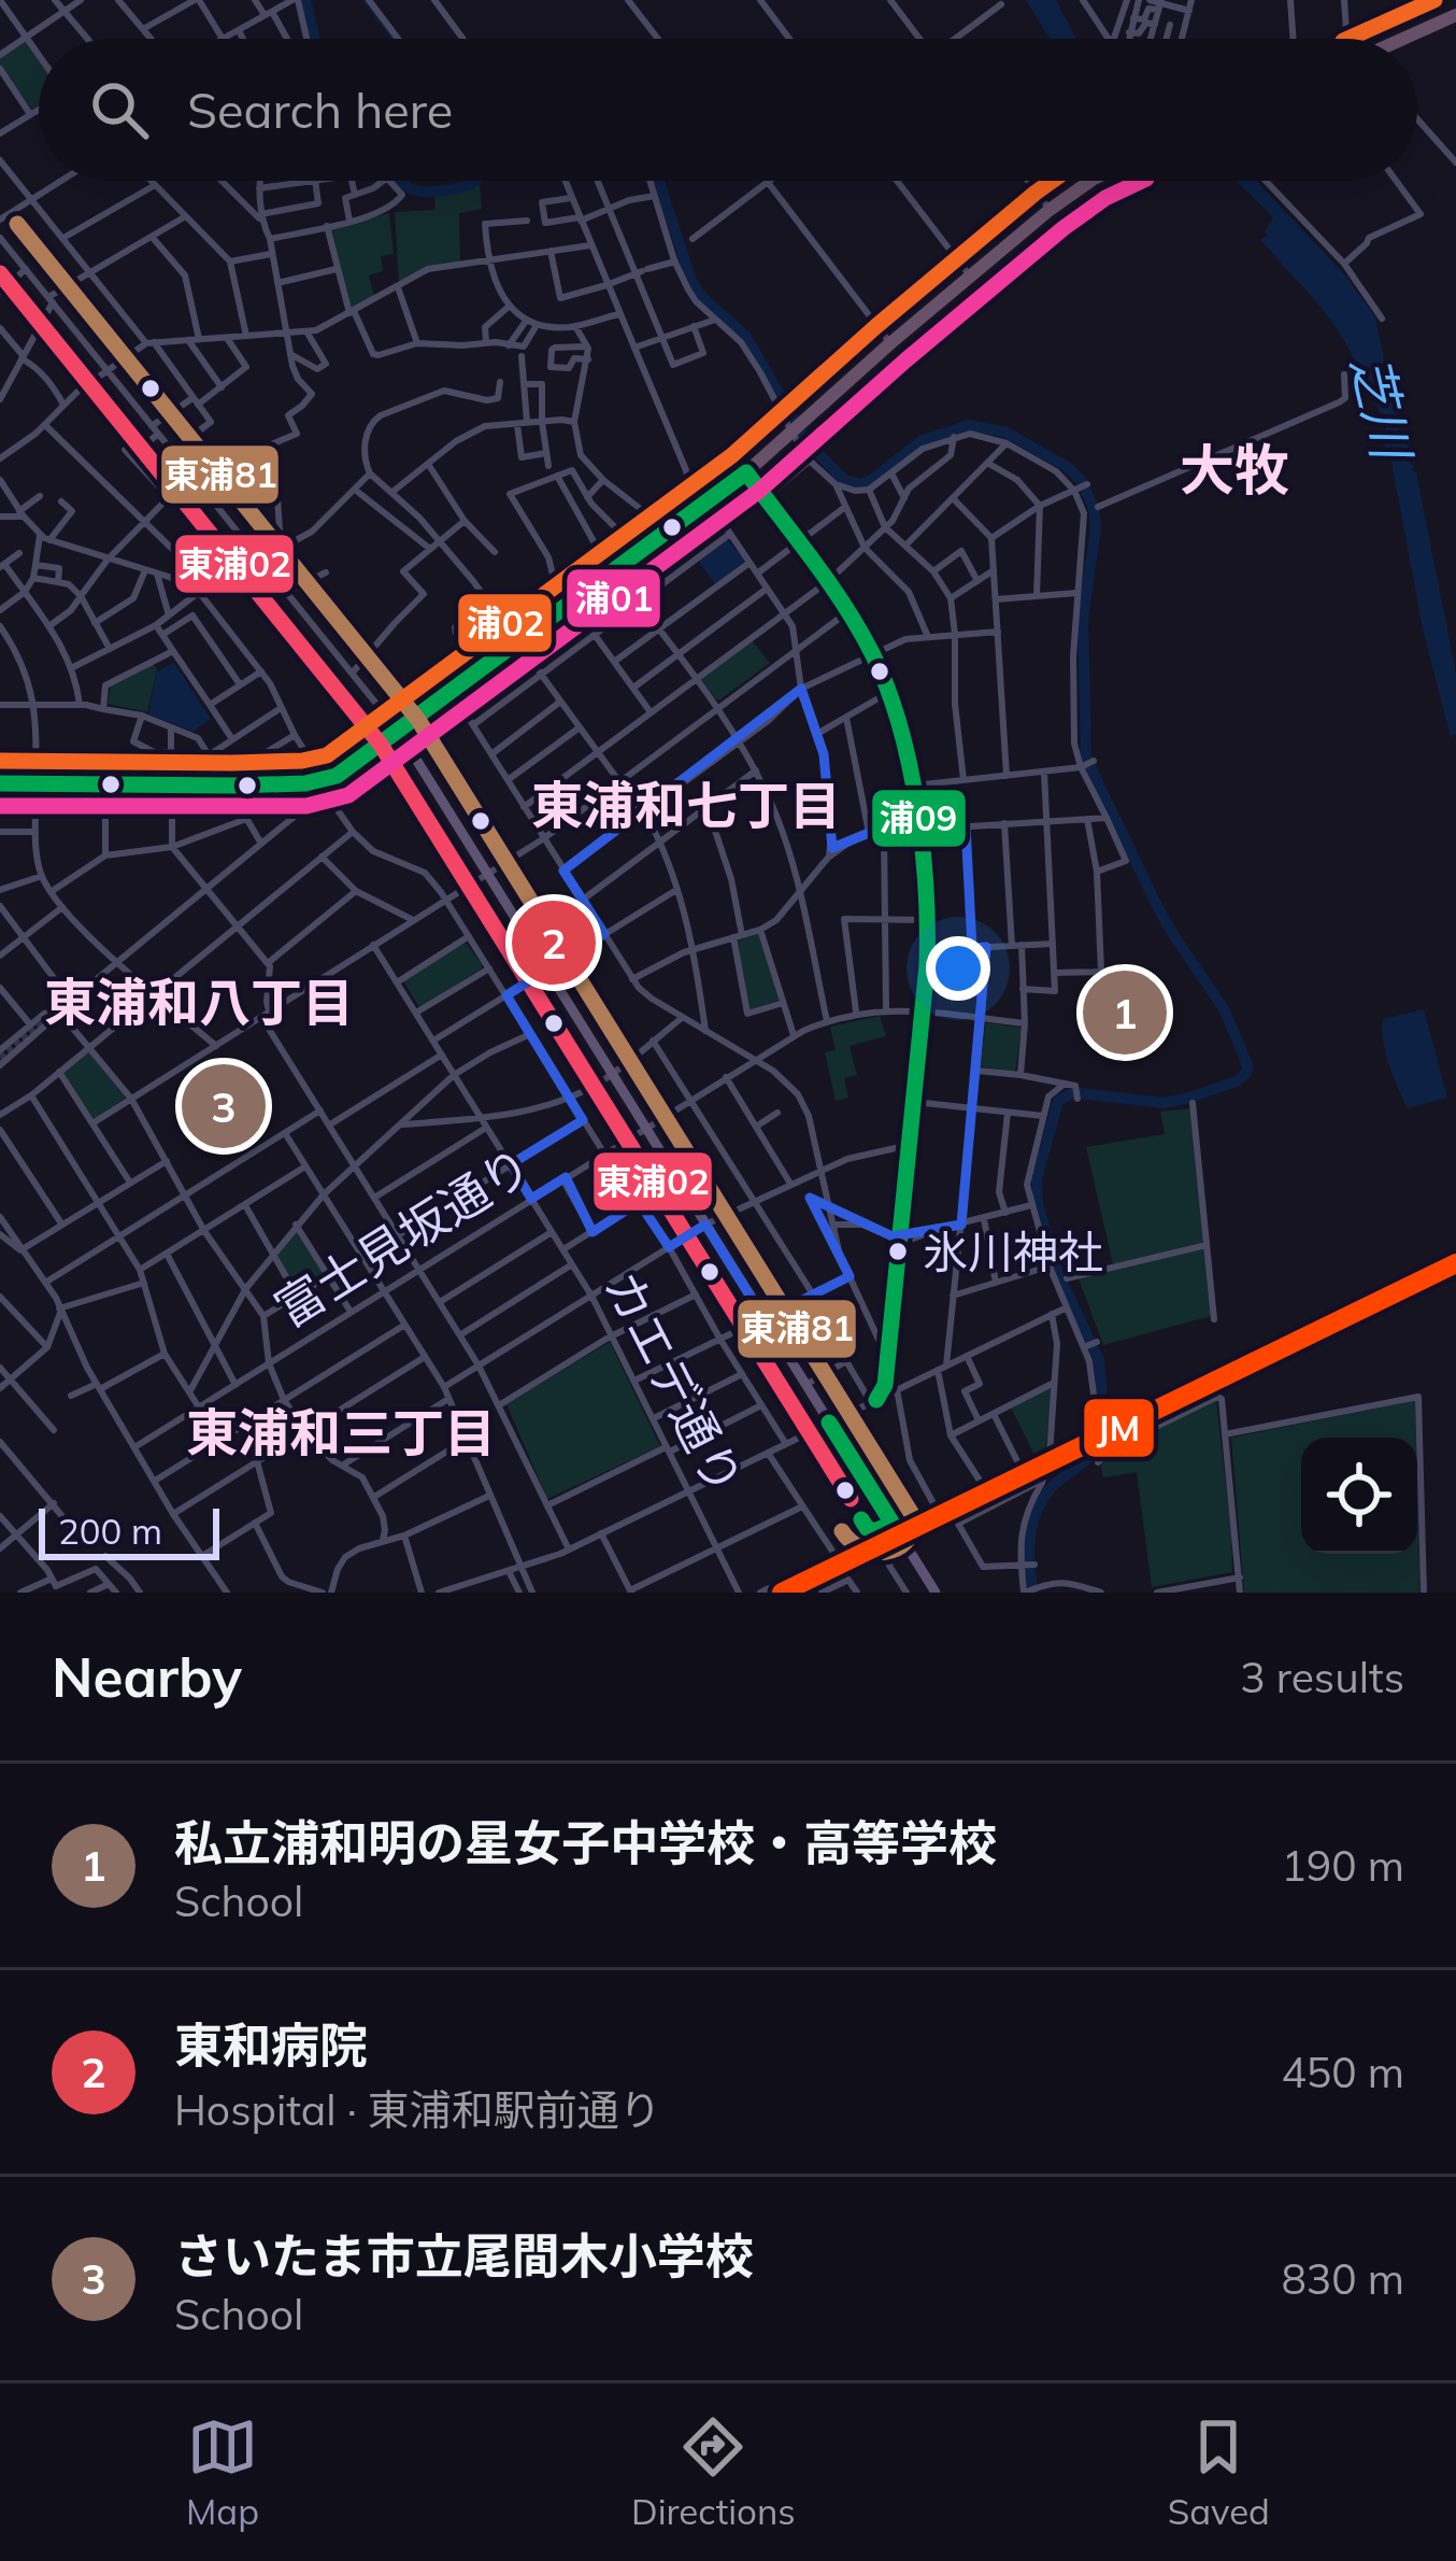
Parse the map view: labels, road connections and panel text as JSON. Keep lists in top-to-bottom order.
{
  "streets": {
    "street": ["富士見坂通り", "カエデ通り"]
  },
  "crossings": [
    ["富士見坂通り", "カエデ通り"]
  ],
  "districts": [
    "大牧",
    "東浦和七丁目",
    "東浦和八丁目",
    "東浦和三丁目"
  ],
  "water": ["芝川"],
  "places": ["氷川神社"],
  "lines": [
    "transit line 浦02",
    "transit line 浦01",
    "transit line 東浦81",
    "transit line 東浦02",
    "transit line 浦09",
    "transit line JM"
  ],
  "scale_bar": "200 m",
  "page": {
    "search": "Search here",
    "pins": ["2", "1", "3"],
    "scale": "200 m",
    "heading": ["Nearby", "3 results"],
    "list": [
      {
        "mark": "1",
        "name": "私立浦和明の星女子中学校・高等学校",
        "note": "School",
        "value": "190 m"
      },
      {
        "mark": "2",
        "name": "東和病院",
        "note": "Hospital · 東浦和駅前通り",
        "value": "450 m"
      },
      {
        "mark": "3",
        "name": "さいたま市立尾間木小学校",
        "note": "School",
        "value": "830 m"
      }
    ],
    "nav": ["Map", "Directions", "Saved"]
  }
}
